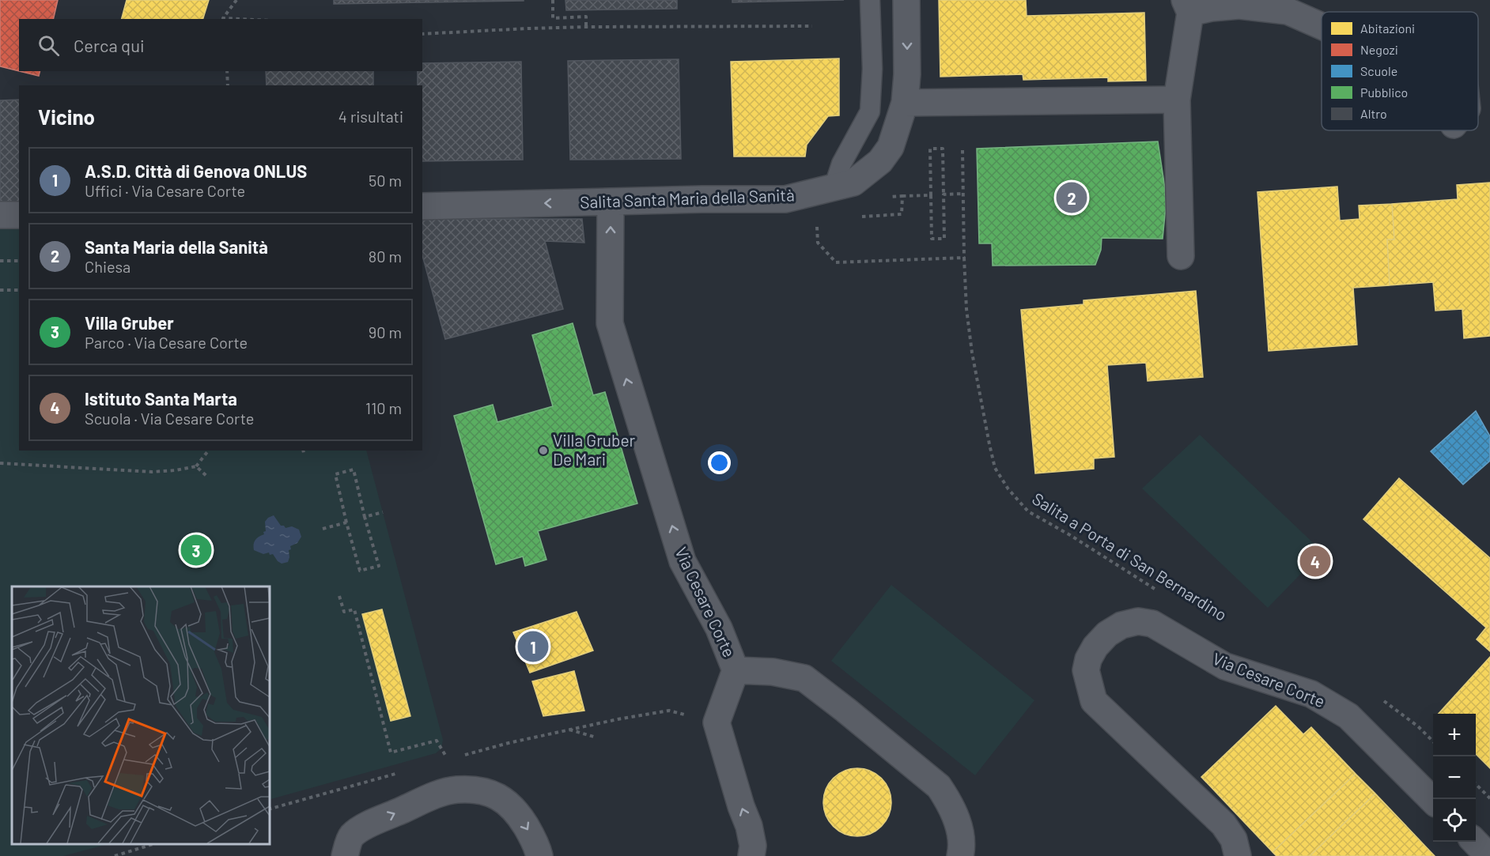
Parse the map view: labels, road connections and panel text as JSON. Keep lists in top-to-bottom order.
{
  "streets": {
    "street": ["Salita Santa Maria della Sanità", "Via Cesare Corte"],
    "path": ["Salita a Porta di San Bernardino"]
  },
  "crossings": [
    ["Salita Santa Maria della Sanità", "Via Cesare Corte"]
  ],
  "one_way": ["Via Cesare Corte"],
  "places": ["Villa Gruber De Mari"],
  "legend": [
    "Abitazioni",
    "Negozi",
    "Scuole",
    "Pubblico",
    "Altro"
  ],
  "page": {
    "search": "Cerca qui",
    "heading": ["Vicino", "4 risultati"],
    "list": [
      {
        "mark": "1",
        "name": "A.S.D. Città di Genova ONLUS",
        "note": "Uffici · Via Cesare Corte",
        "value": "50 m"
      },
      {
        "mark": "2",
        "name": "Santa Maria della Sanità",
        "note": "Chiesa",
        "value": "80 m"
      },
      {
        "mark": "3",
        "name": "Villa Gruber",
        "note": "Parco · Via Cesare Corte",
        "value": "90 m"
      },
      {
        "mark": "4",
        "name": "Istituto Santa Marta",
        "note": "Scuola · Via Cesare Corte",
        "value": "110 m"
      }
    ],
    "pins": [
      "2",
      "3",
      "4",
      "1"
    ],
    "map_buttons": ["+", "−"]
  }
}
